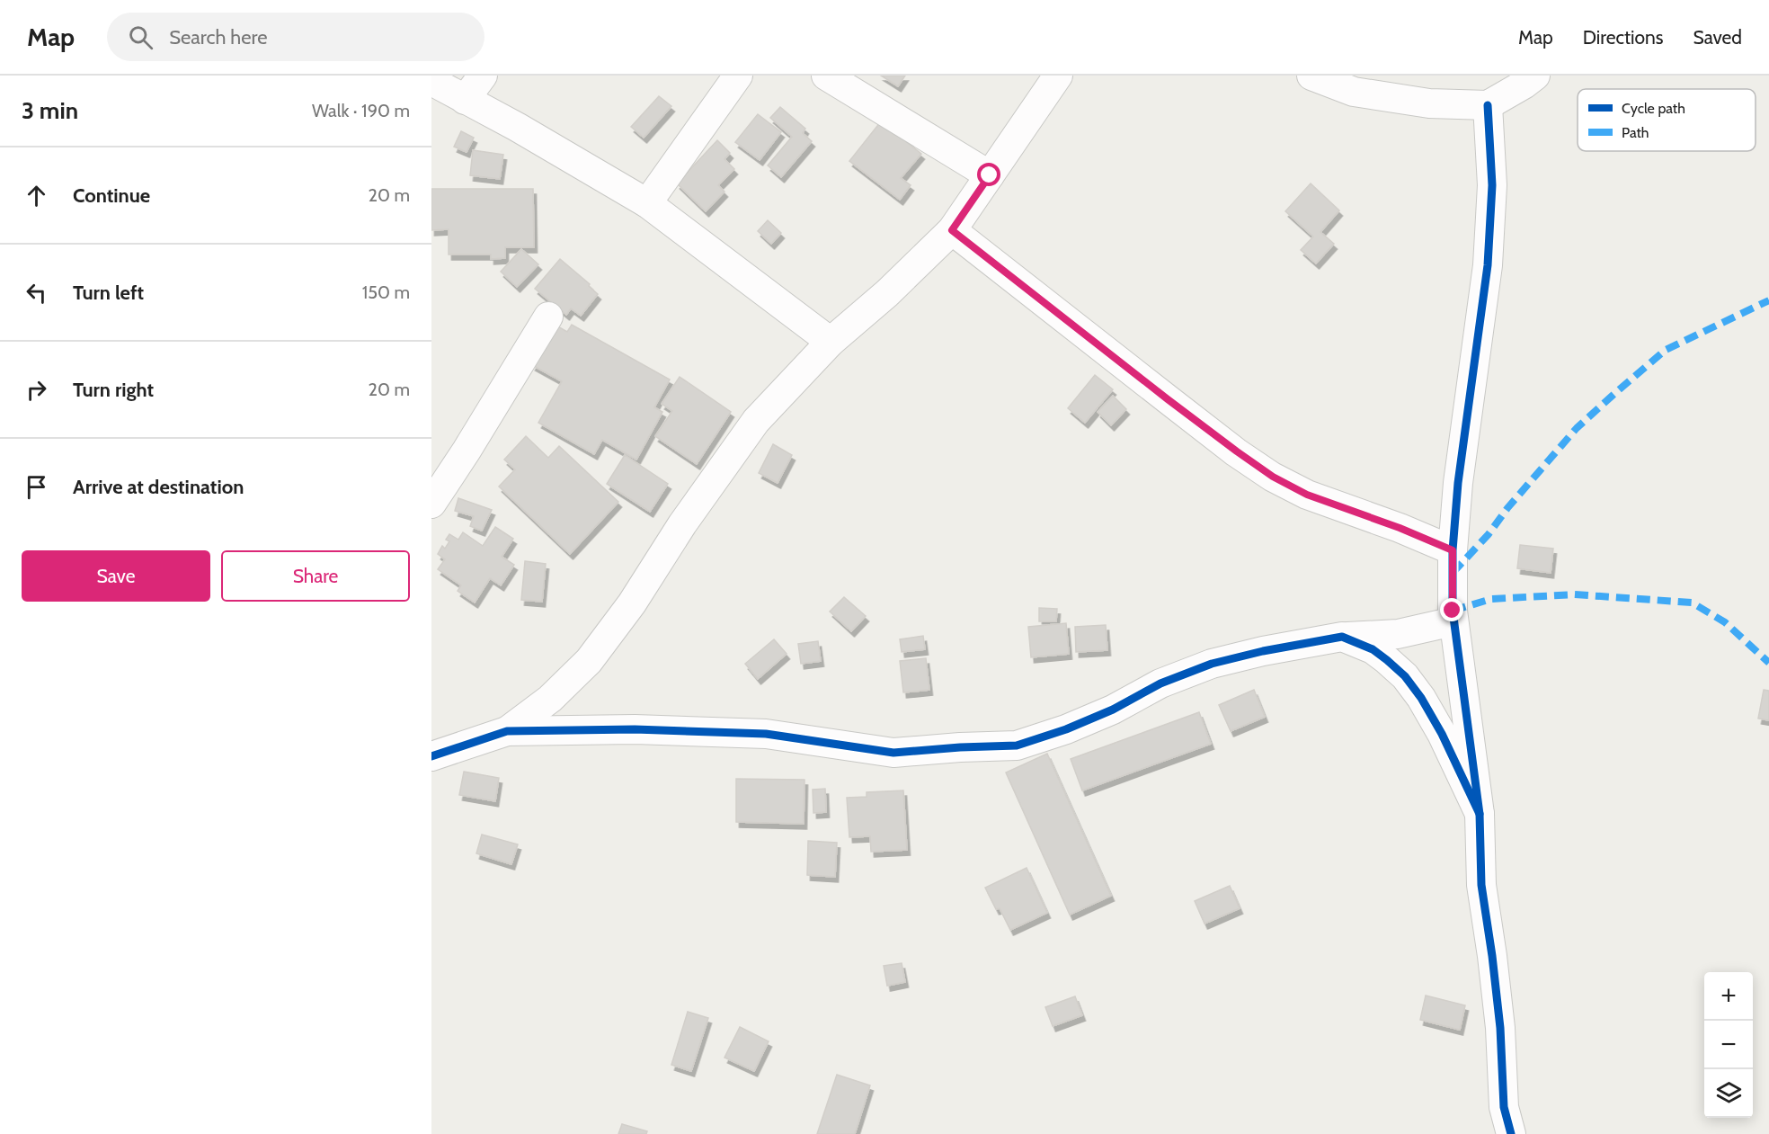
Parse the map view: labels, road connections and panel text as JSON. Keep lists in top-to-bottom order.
{
  "legend": ["Cycle path", "Path"],
  "page": {
    "header": "Map",
    "search": "Search here",
    "nav": ["Map", "Directions", "Saved"],
    "heading": ["3 min", "Walk · 190 m"],
    "list": [
      ["Continue", "20 m"],
      ["Turn left", "150 m"],
      ["Turn right", "20 m"],
      "Arrive at destination"
    ],
    "buttons": ["Save", "Share"],
    "map_buttons": ["+", "−"]
  }
}
